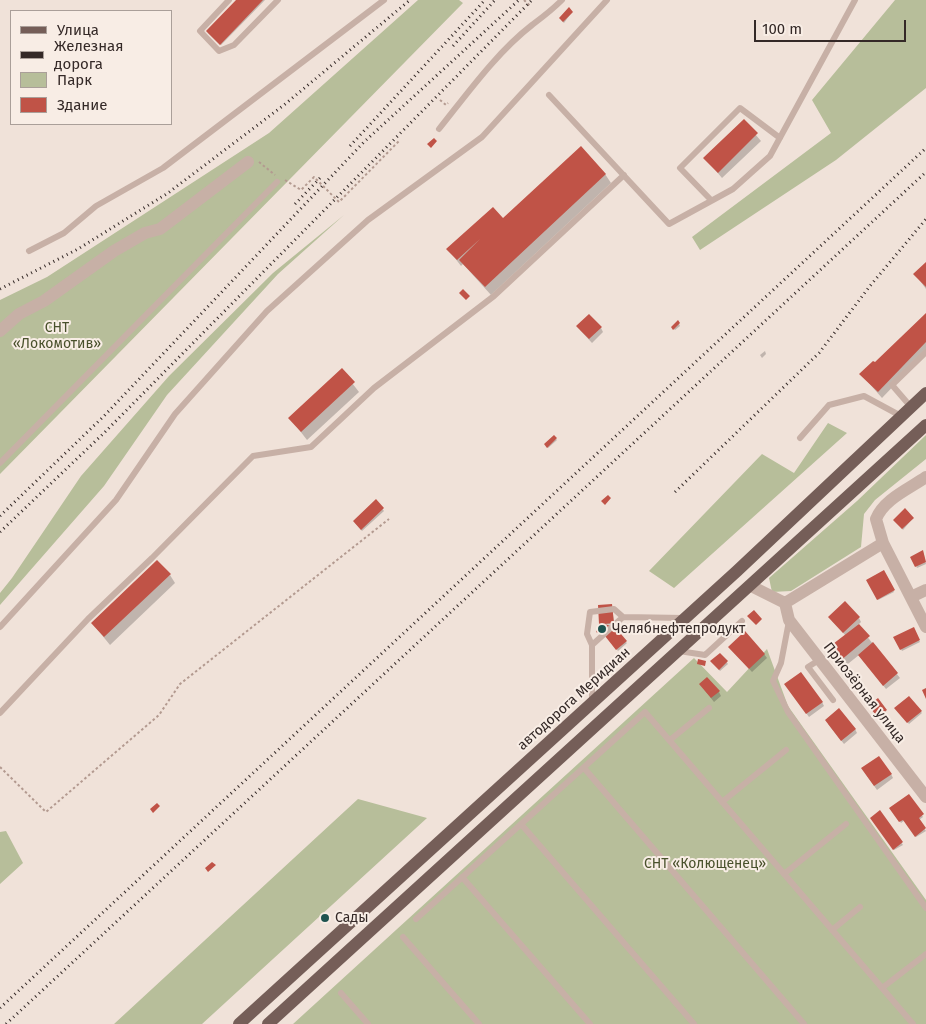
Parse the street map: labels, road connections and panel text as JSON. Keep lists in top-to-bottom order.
{
  "streets": {
    "main road": ["автодорога Меридиан"],
    "street": ["Приозёрная улица"]
  },
  "parks": ["СНТ «Локомотив»", "СНТ «Колющенец»"],
  "places": ["Челябнефтепродукт", "Сады"],
  "legend": [
    "Улица",
    "Железная дорога",
    "Парк",
    "Здание"
  ],
  "scale_bar": "100 m"
}
